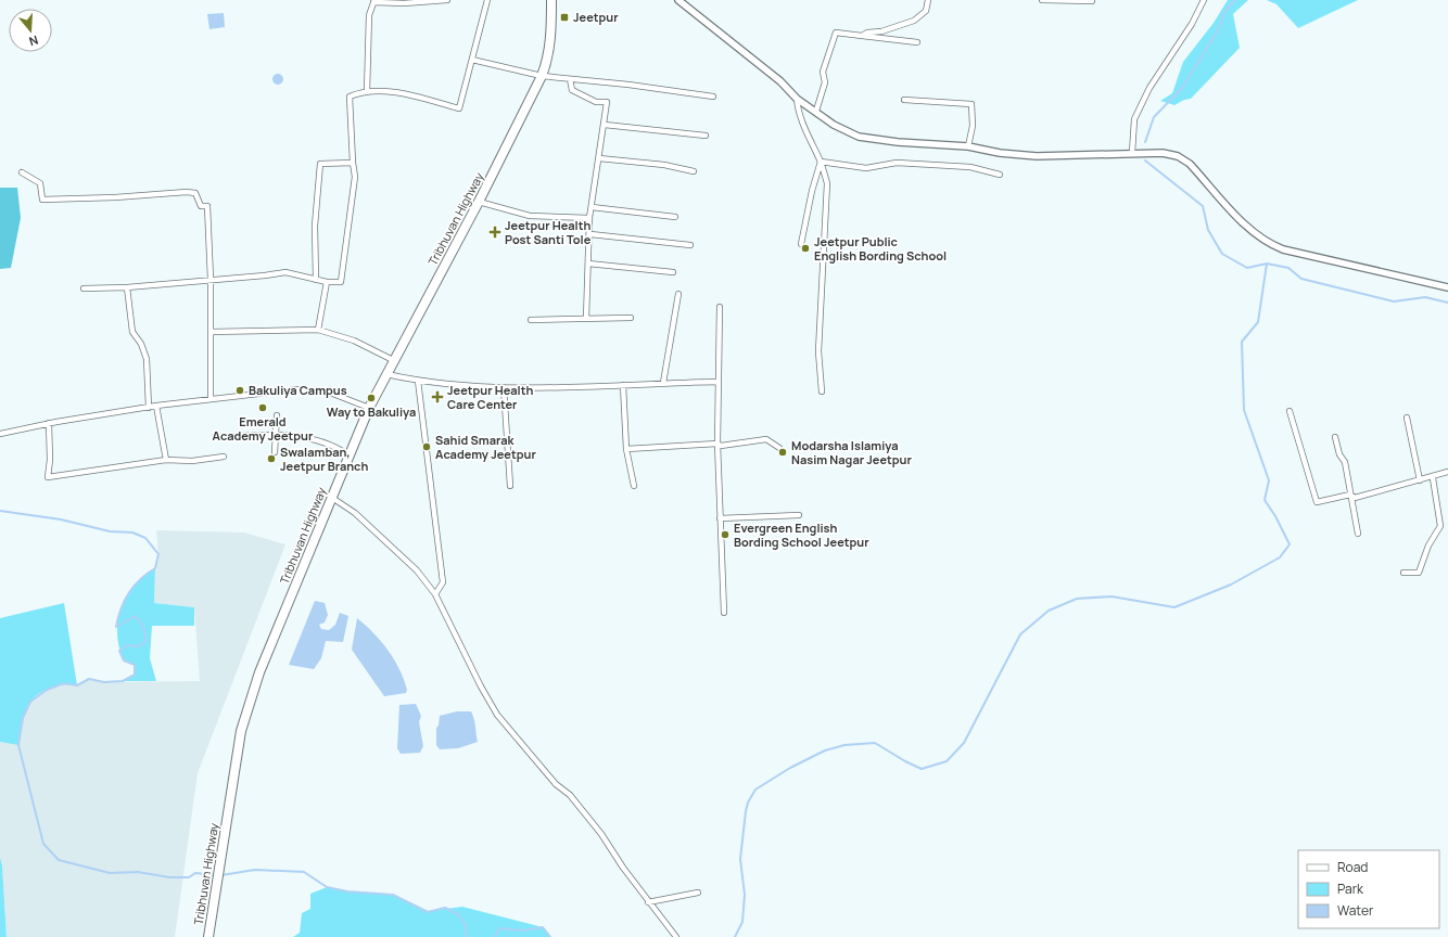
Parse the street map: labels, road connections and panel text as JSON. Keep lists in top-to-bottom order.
{
  "streets": {
    "highway": ["Tribhuvan Highway"]
  },
  "places": {
    "transit": ["Jeetpur"],
    "health": ["Jeetpur Health Post Santi Tole", "Jeetpur Health Care Center"],
    "other": [
      "Jeetpur Public English Bording School",
      "Bakuliya Campus",
      "Way to Bakuliya",
      "Emerald Academy Jeetpur",
      "Sahid Smarak Academy Jeetpur",
      "Modarsha Islamiya Nasim Nagar Jeetpur",
      "Swalamban, Jeetpur Branch",
      "Evergreen English Bording School Jeetpur"
    ]
  },
  "legend": ["Road", "Park", "Water"],
  "north": "bottom"
}
